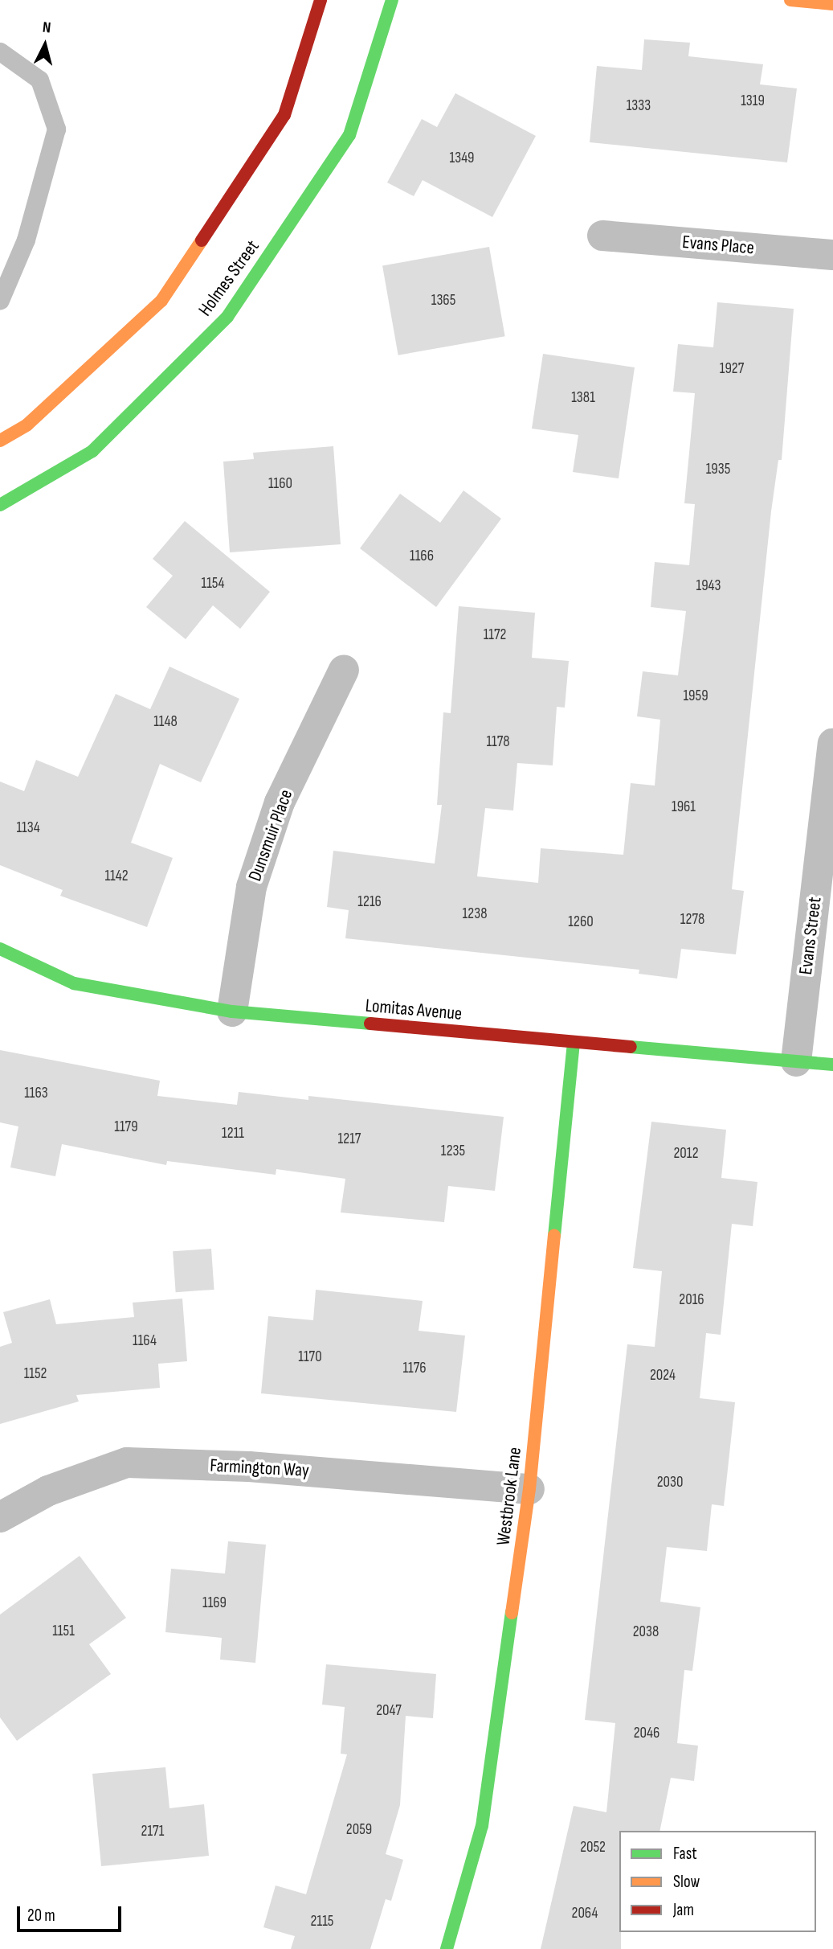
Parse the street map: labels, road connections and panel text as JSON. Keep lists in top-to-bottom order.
{
  "streets": {
    "street": [
      "Evans Place",
      "Holmes Street",
      "Dunsmuir Place",
      "Evans Street",
      "Lomitas Avenue",
      "Farmington Way",
      "Westbrook Lane"
    ]
  },
  "crossings": [
    ["Dunsmuir Place", "Lomitas Avenue"],
    ["Evans Street", "Lomitas Avenue"],
    ["Lomitas Avenue", "Westbrook Lane"],
    ["Farmington Way", "Westbrook Lane"]
  ],
  "house_numbers": [
    "1319",
    "1333",
    "1349",
    "1365",
    "1927",
    "1381",
    "1935",
    "1160",
    "1166",
    "1154",
    "1943",
    "1172",
    "1959",
    "1148",
    "1178",
    "1961",
    "1134",
    "1142",
    "1216",
    "1238",
    "1278",
    "1260",
    "1163",
    "1179",
    "1211",
    "1217",
    "1235",
    "2012",
    "2016",
    "1164",
    "1170",
    "1176",
    "1152",
    "2024",
    "2030",
    "1169",
    "1151",
    "2038",
    "2047",
    "2046",
    "2059",
    "2171",
    "2052",
    "2064",
    "2115"
  ],
  "legend": ["Fast", "Slow", "Jam"],
  "scale_bar": "20 m",
  "north": "top"
}
